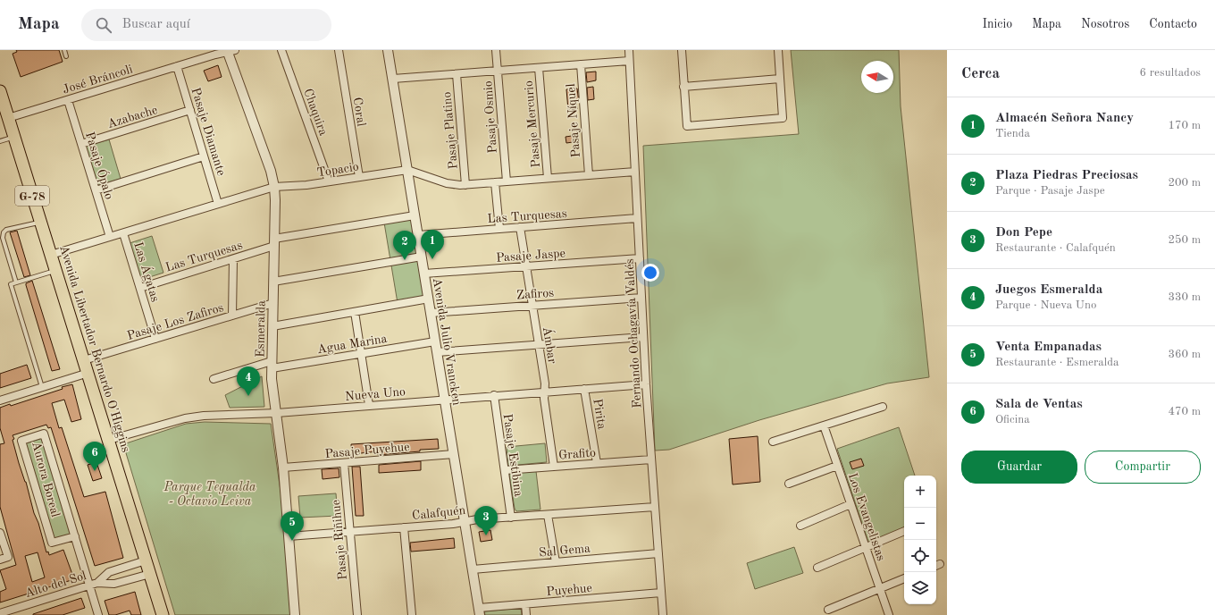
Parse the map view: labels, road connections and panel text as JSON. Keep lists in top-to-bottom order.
{
  "streets": {
    "main road": ["G-78", "Avenida Libertador Bernardo O'Higgins"],
    "street": [
      "José Bráncoli",
      "Chaquira",
      "Coral",
      "Azabache",
      "Pasaje Osmio",
      "Pasaje Níquel",
      "Pasaje Mercurio",
      "Pasaje Platino",
      "Pasaje Diamante",
      "Pasaje Ópalo",
      "Topacio",
      "Las Turquesas",
      "Pasaje Jaspe",
      "Las Ágatas",
      "Zafiros",
      "Pasaje Los Zafiros",
      "Esmeralda",
      "Fernando Ochagavía Valdés",
      "Avenida Julio Vrancken",
      "Agua Marina",
      "Ámbar",
      "Nueva Uno",
      "Pirita",
      "Pasaje Puyehue",
      "Grafito",
      "Pasaje Estibina",
      "Aurora Boreal",
      "Calafquén",
      "Los Evangelistas",
      "Pasaje Riñihue",
      "Sal Gema",
      "Alto del Sol",
      "Puyehue"
    ]
  },
  "crossings": [
    ["José Bráncoli", "Pasaje Diamante"],
    ["José Bráncoli", "Pasaje Ópalo"],
    ["José Bráncoli", "Esmeralda"],
    ["José Bráncoli", "Avenida Libertador Bernardo O'Higgins"],
    ["Chaquira", "Topacio"],
    ["Coral", "Topacio"],
    ["Azabache", "Pasaje Diamante"],
    ["Azabache", "Pasaje Ópalo"],
    ["Pasaje Osmio", "Topacio"],
    ["Pasaje Níquel", "Topacio"],
    ["Pasaje Mercurio", "Topacio"],
    ["Pasaje Platino", "Topacio"],
    ["Pasaje Diamante", "Topacio"],
    ["Pasaje Ópalo", "Topacio"],
    ["Topacio", "Las Ágatas"],
    ["Topacio", "Esmeralda"],
    ["Topacio", "Fernando Ochagavía Valdés"],
    ["Topacio", "Avenida Julio Vrancken"],
    ["Topacio", "Avenida Libertador Bernardo O'Higgins"],
    ["Las Turquesas", "Las Ágatas"],
    ["Las Turquesas", "Esmeralda"],
    ["Las Turquesas", "Fernando Ochagavía Valdés"],
    ["Las Turquesas", "Avenida Julio Vrancken"],
    ["Las Turquesas", "Ámbar"],
    ["Pasaje Jaspe", "Fernando Ochagavía Valdés"],
    ["Pasaje Jaspe", "Avenida Julio Vrancken"],
    ["Pasaje Jaspe", "Ámbar"],
    ["Las Ágatas", "Pasaje Los Zafiros"],
    ["Zafiros", "Fernando Ochagavía Valdés"],
    ["Zafiros", "Avenida Julio Vrancken"],
    ["Zafiros", "Ámbar"],
    ["Pasaje Los Zafiros", "Esmeralda"],
    ["Pasaje Los Zafiros", "Avenida Libertador Bernardo O'Higgins"],
    ["Esmeralda", "Agua Marina"],
    ["Esmeralda", "Nueva Uno"],
    ["Esmeralda", "Pasaje Puyehue"],
    ["Esmeralda", "Calafquén"],
    ["Fernando Ochagavía Valdés", "Nueva Uno"],
    ["Fernando Ochagavía Valdés", "Grafito"],
    ["Fernando Ochagavía Valdés", "Calafquén"],
    ["Fernando Ochagavía Valdés", "Sal Gema"],
    ["Fernando Ochagavía Valdés", "Puyehue"],
    ["Avenida Julio Vrancken", "Agua Marina"],
    ["Avenida Julio Vrancken", "Nueva Uno"],
    ["Avenida Julio Vrancken", "Pasaje Puyehue"],
    ["Avenida Julio Vrancken", "Calafquén"],
    ["Avenida Julio Vrancken", "Sal Gema"],
    ["Avenida Julio Vrancken", "Puyehue"],
    ["Ámbar", "Nueva Uno"],
    ["Ámbar", "Grafito"],
    ["Avenida Libertador Bernardo O'Higgins", "Nueva Uno"],
    ["Avenida Libertador Bernardo O'Higgins", "Alto del Sol"],
    ["Nueva Uno", "Pirita"],
    ["Nueva Uno", "Pasaje Estibina"],
    ["Pirita", "Grafito"],
    ["Pasaje Puyehue", "Pasaje Riñihue"],
    ["Grafito", "Pasaje Estibina"],
    ["Pasaje Estibina", "Calafquén"],
    ["Aurora Boreal", "Alto del Sol"],
    ["Calafquén", "Pasaje Riñihue"]
  ],
  "parks": ["Parque Tegualda - Octavio Leiva"],
  "north": "left",
  "page": {
    "header": "Mapa",
    "search": "Buscar aquí",
    "nav": [
      "Inicio",
      "Mapa",
      "Nosotros",
      "Contacto"
    ],
    "heading": ["Cerca", "6 resultados"],
    "list": [
      {
        "mark": "1",
        "name": "Almacén Señora Nancy",
        "note": "Tienda",
        "value": "170 m"
      },
      {
        "mark": "2",
        "name": "Plaza Piedras Preciosas",
        "note": "Parque · Pasaje Jaspe",
        "value": "200 m"
      },
      {
        "mark": "3",
        "name": "Don Pepe",
        "note": "Restaurante · Calafquén",
        "value": "250 m"
      },
      {
        "mark": "4",
        "name": "Juegos Esmeralda",
        "note": "Parque · Nueva Uno",
        "value": "330 m"
      },
      {
        "mark": "5",
        "name": "Venta Empanadas",
        "note": "Restaurante · Esmeralda",
        "value": "360 m"
      },
      {
        "mark": "6",
        "name": "Sala de Ventas",
        "note": "Oficina",
        "value": "470 m"
      }
    ],
    "pins": [
      "1",
      "2",
      "4",
      "6",
      "3",
      "5"
    ],
    "buttons": ["Guardar", "Compartir"],
    "map_buttons": ["+", "−"]
  }
}
